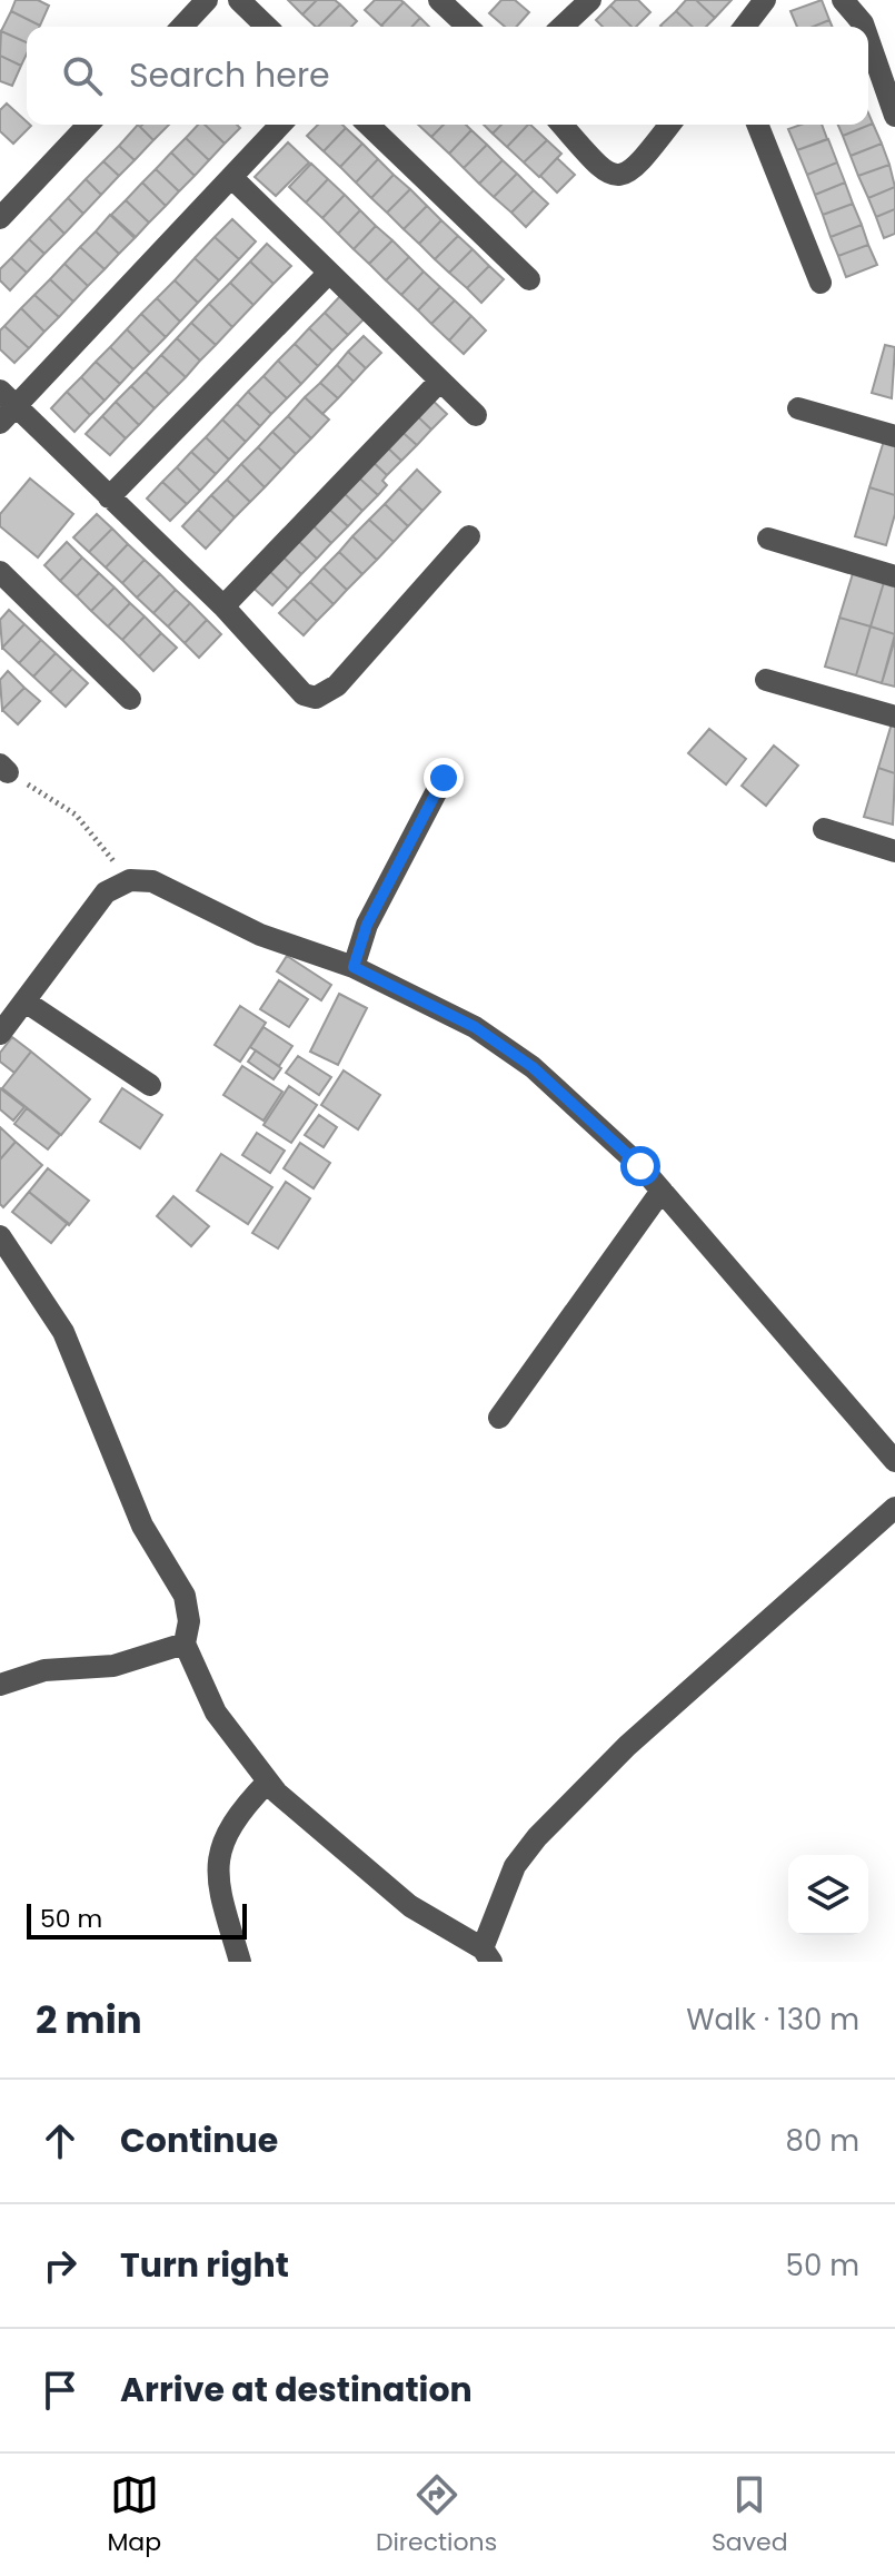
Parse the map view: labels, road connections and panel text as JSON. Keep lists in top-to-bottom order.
{
  "scale_bar": "50 m",
  "page": {
    "search": "Search here",
    "scale": "50 m",
    "heading": ["2 min", "Walk · 130 m"],
    "list": [
      ["Continue", "80 m"],
      ["Turn right", "50 m"],
      "Arrive at destination"
    ],
    "nav": ["Map", "Directions", "Saved"]
  }
}
